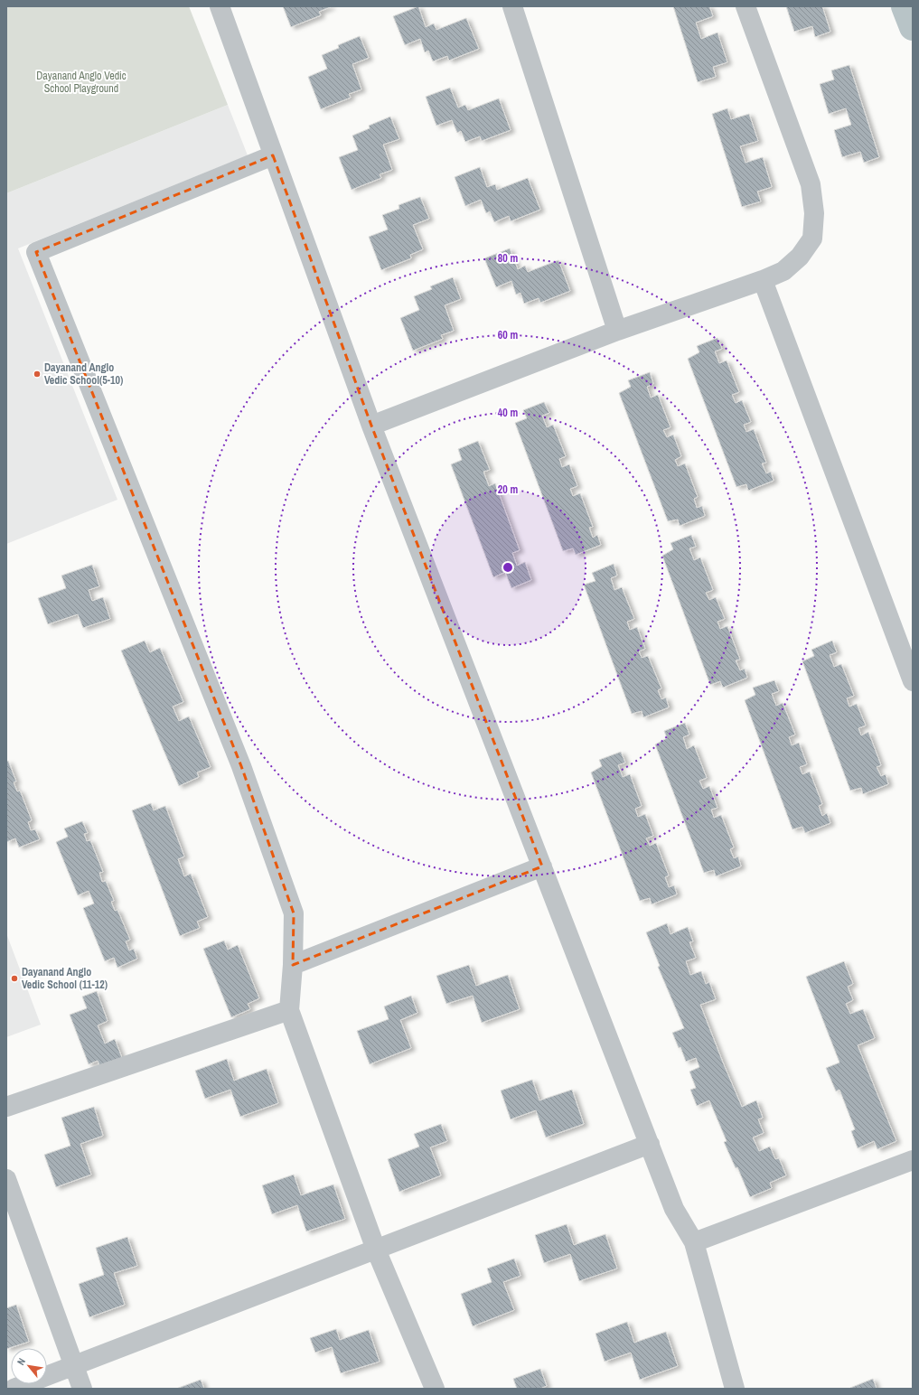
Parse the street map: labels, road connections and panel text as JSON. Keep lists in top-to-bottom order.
{
  "parks": ["Dayanand Anglo Vedic School Playground"],
  "places": ["Dayanand Anglo Vedic School(5-10)", "Dayanand Anglo Vedic School (11-12)"],
  "north": "top left",
  "rings": [
    "80 m",
    "60 m",
    "40 m",
    "20 m"
  ]
}
